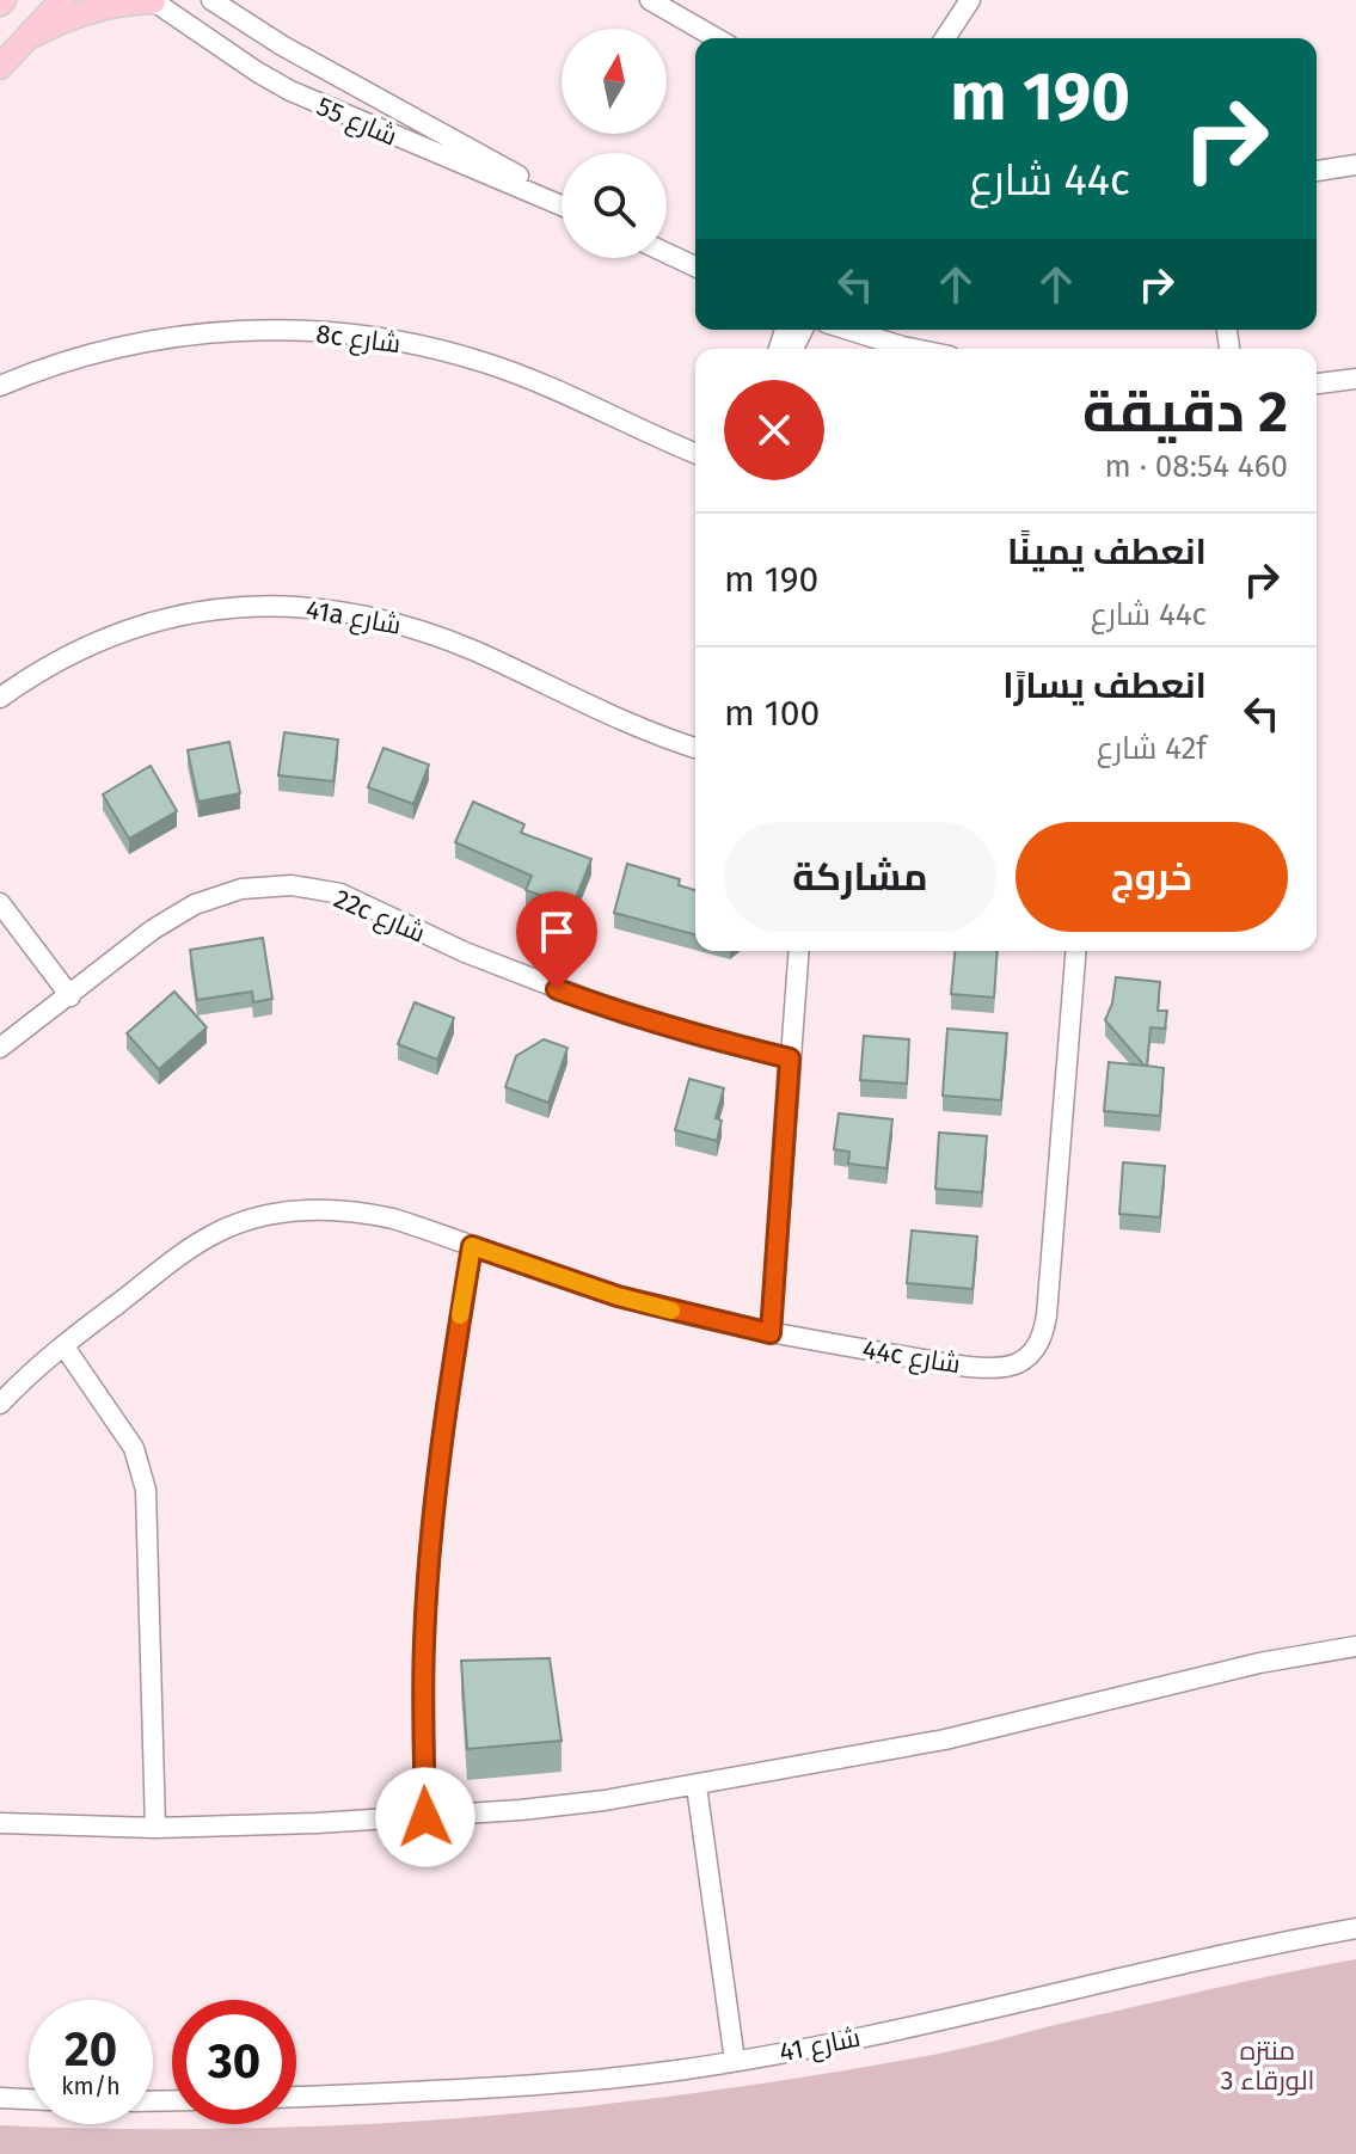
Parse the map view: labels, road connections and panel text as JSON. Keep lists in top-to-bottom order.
{
  "streets": {
    "street": [
      "شارع 55",
      "8c شارع",
      "41a شارع",
      "22c شارع",
      "44c شارع",
      "شارع 41"
    ]
  },
  "parks": ["منتزه الورقاء 3"],
  "north": "top",
  "page": {
    "turn": ["190 m", "44c شارع"],
    "heading": ["2 دقيقة", "460 m · 08:54"],
    "list": [
      {
        "name": "انعطف يمينًا",
        "note": "44c شارع",
        "value": "190 m"
      },
      {
        "name": "انعطف يسارًا",
        "note": "42f شارع",
        "value": "100 m"
      }
    ],
    "buttons": ["خروج", "مشاركة"],
    "speed": "20 km/h",
    "limit": "30"
  }
}
